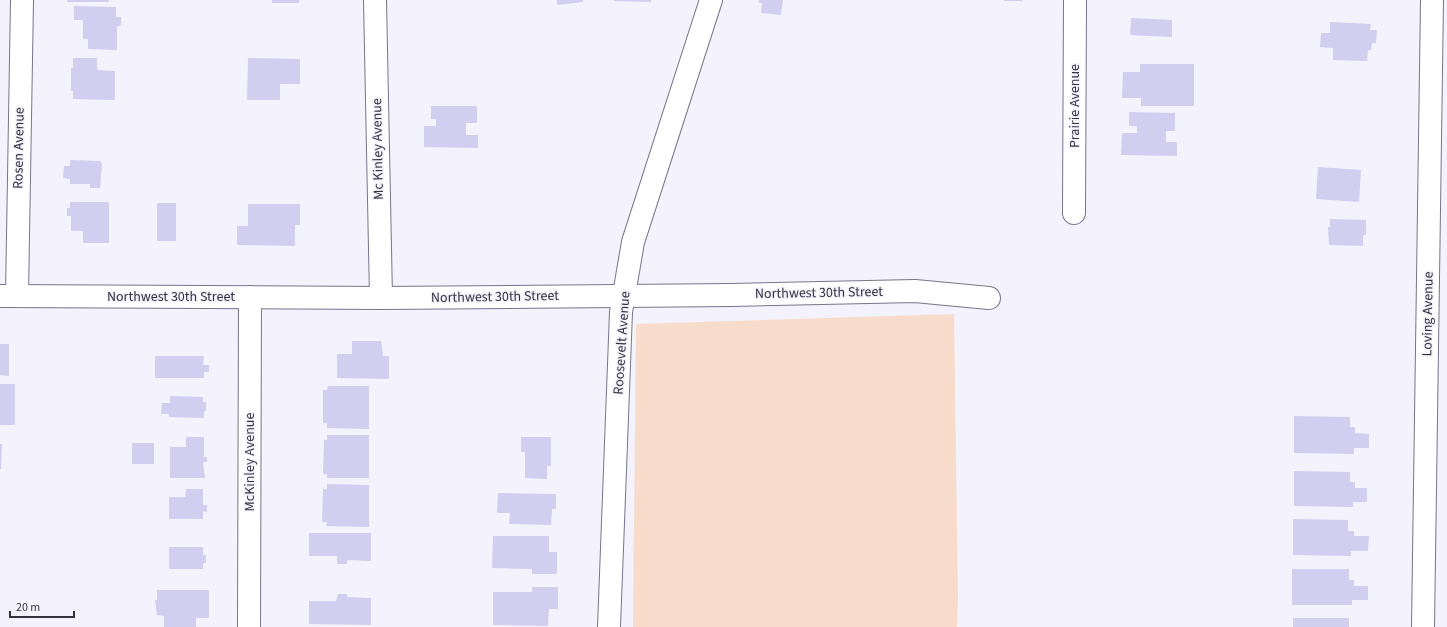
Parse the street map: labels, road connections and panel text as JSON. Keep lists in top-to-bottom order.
{
  "streets": {
    "street": [
      "Prairie Avenue",
      "Rosen Avenue",
      "Mc Kinley Avenue",
      "Northwest 30th Street",
      "Loving Avenue",
      "Roosevelt Avenue",
      "McKinley Avenue"
    ]
  },
  "crossings": [
    ["Rosen Avenue", "Northwest 30th Street"],
    ["Mc Kinley Avenue", "Northwest 30th Street"],
    ["Northwest 30th Street", "Roosevelt Avenue"],
    ["Northwest 30th Street", "McKinley Avenue"]
  ],
  "scale_bar": "20 m"
}
